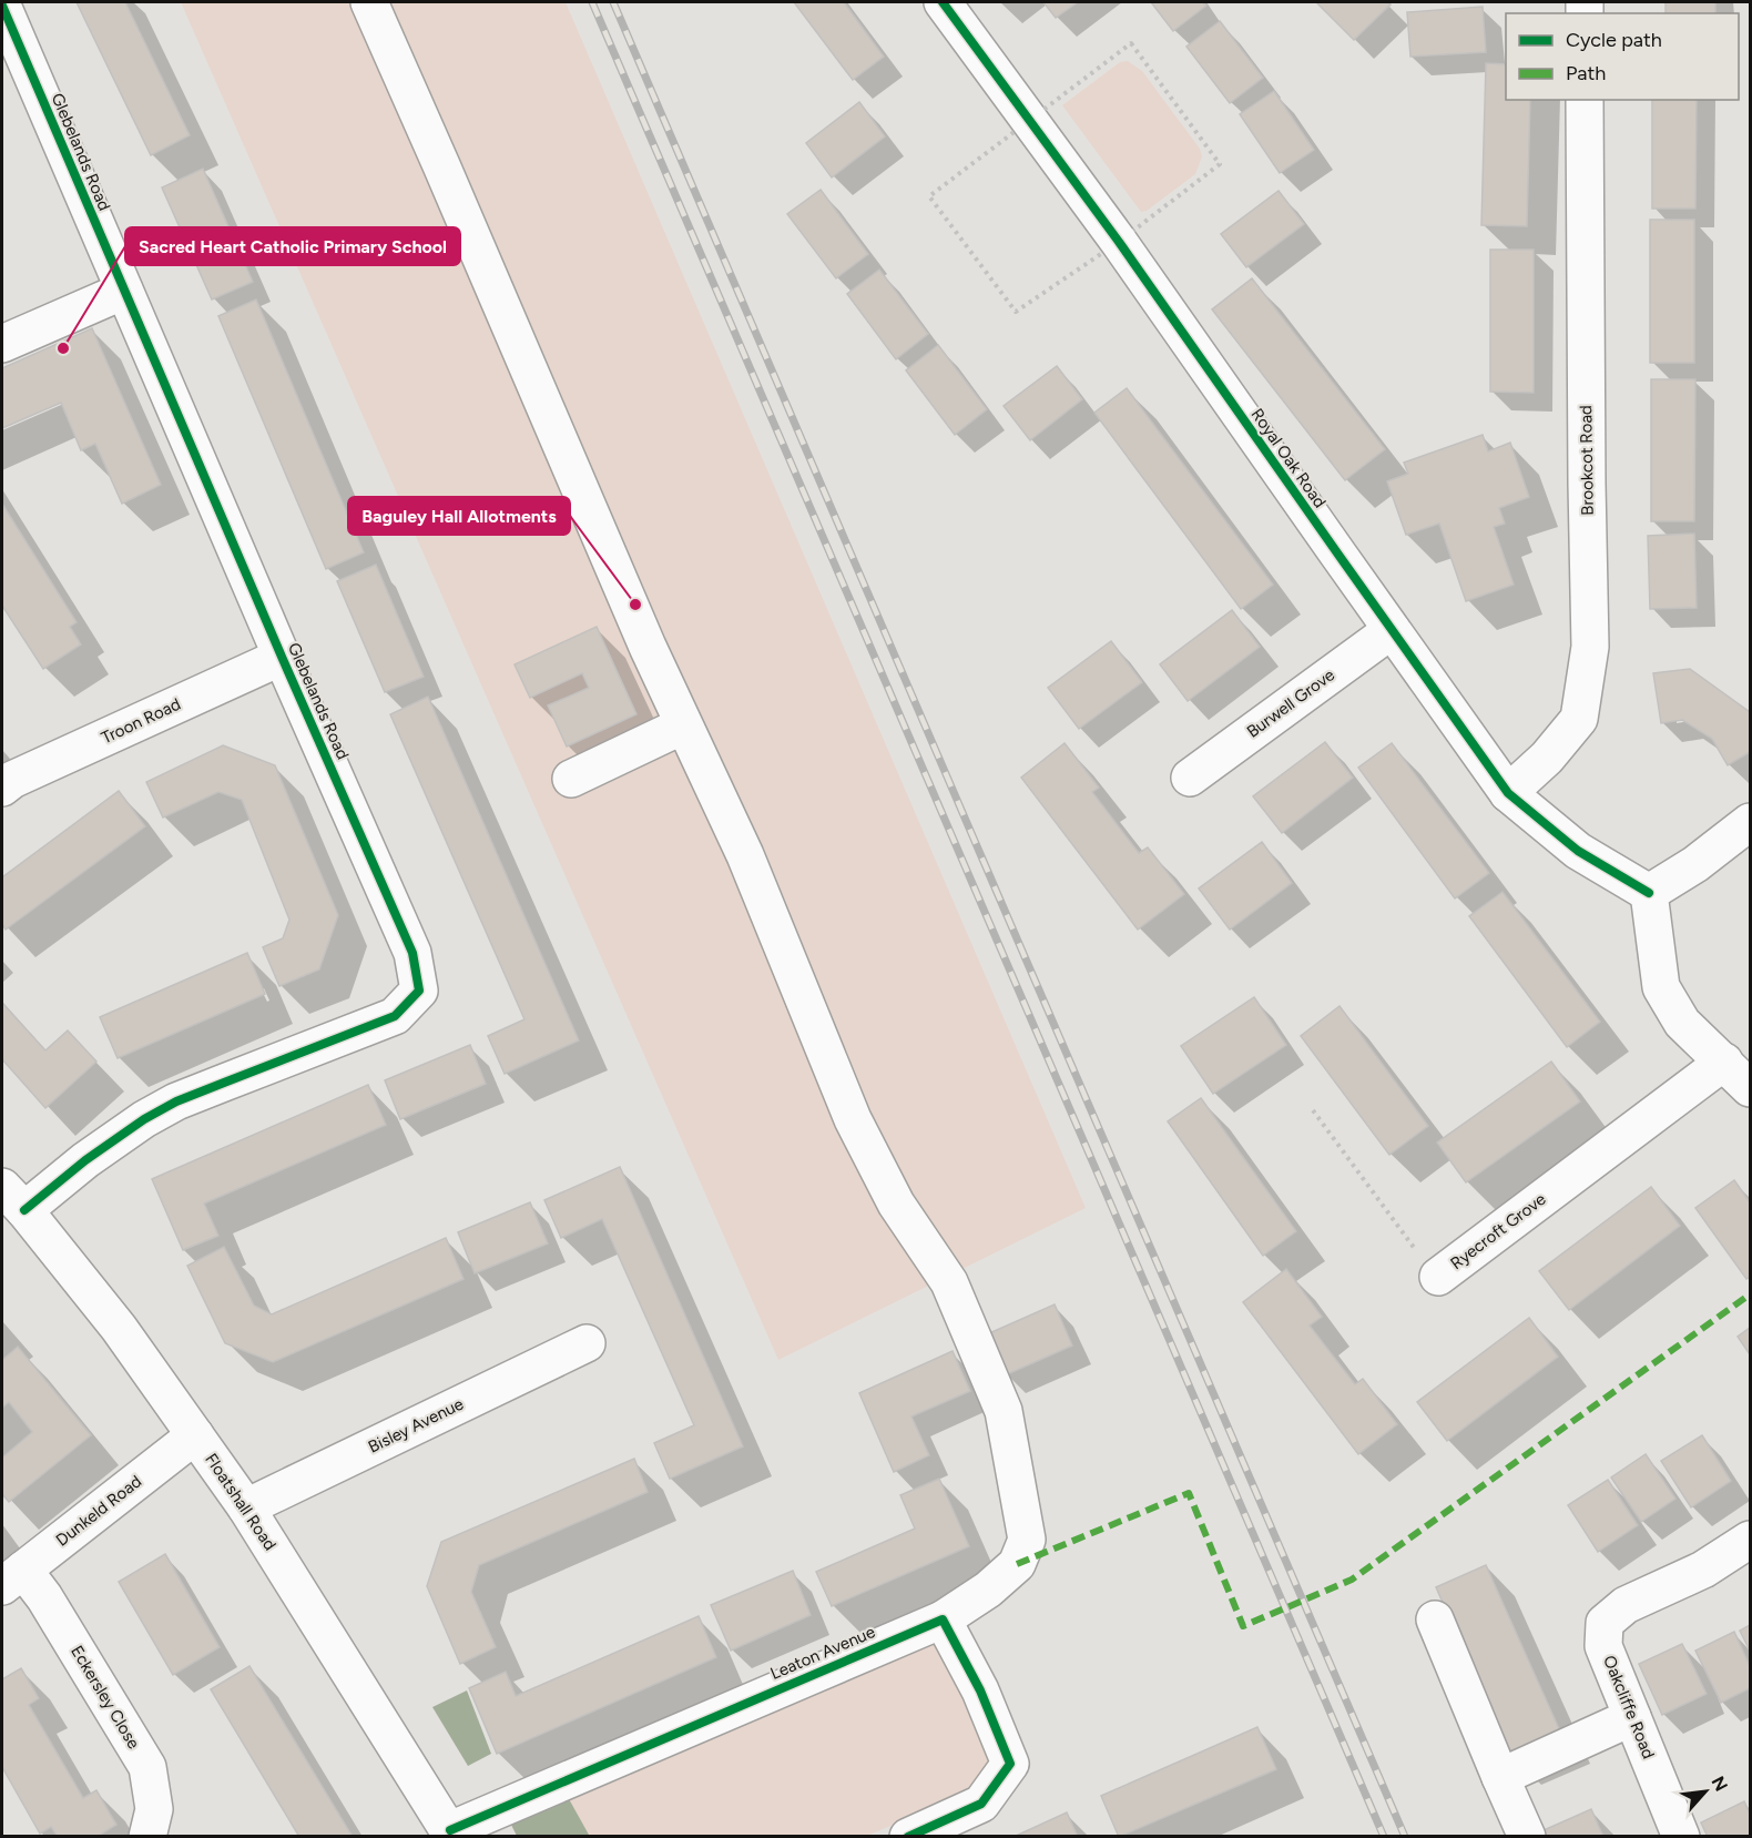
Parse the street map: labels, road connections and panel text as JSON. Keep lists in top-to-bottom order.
{
  "streets": {
    "street": [
      "Glebelands Road",
      "Royal Oak Road",
      "Brookcot Road",
      "Burwell Grove",
      "Troon Road",
      "Ryecroft Grove",
      "Bisley Avenue",
      "Floatshall Road",
      "Dunkeld Road",
      "Leaton Avenue",
      "Eckersley Close",
      "Oakcliffe Road"
    ]
  },
  "crossings": [
    ["Glebelands Road", "Troon Road"],
    ["Glebelands Road", "Floatshall Road"],
    ["Royal Oak Road", "Brookcot Road"],
    ["Royal Oak Road", "Burwell Grove"],
    ["Bisley Avenue", "Floatshall Road"],
    ["Floatshall Road", "Dunkeld Road"],
    ["Floatshall Road", "Leaton Avenue"],
    ["Dunkeld Road", "Eckersley Close"]
  ],
  "places": ["Sacred Heart Catholic Primary School", "Baguley Hall Allotments"],
  "legend": ["Cycle path", "Path"],
  "north": "top right"
}
